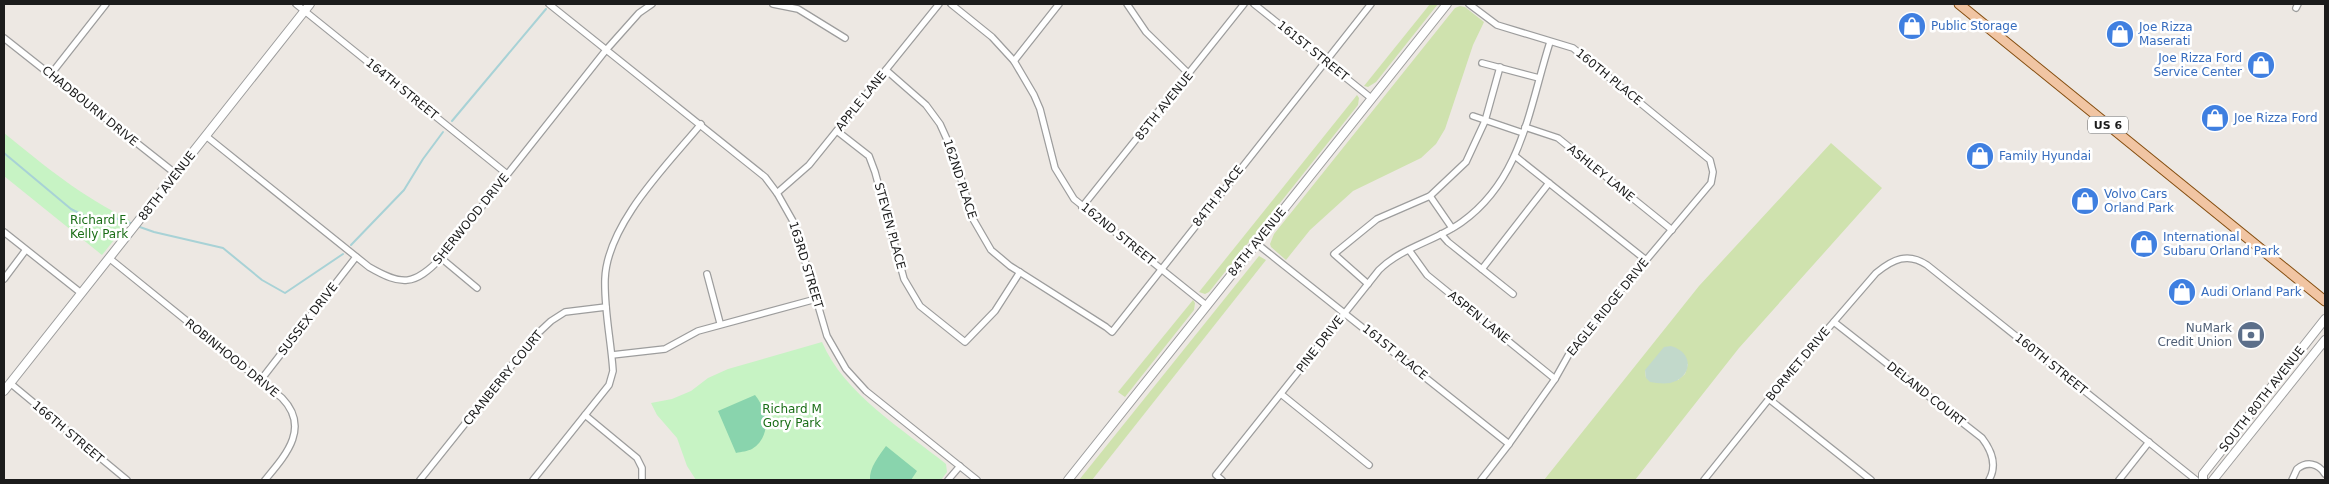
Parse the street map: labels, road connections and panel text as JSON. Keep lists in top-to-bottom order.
{
  "streets": {
    "main road": ["US 6"],
    "street": [
      "161ST STREET",
      "160TH PLACE",
      "164TH STREET",
      "APPLE LANE",
      "CHADBOURN DRIVE",
      "85TH AVENUE",
      "ASHLEY LANE",
      "162ND PLACE",
      "88TH AVENUE",
      "84TH PLACE",
      "SHERWOOD DRIVE",
      "STEVEN PLACE",
      "162ND STREET",
      "84TH AVENUE",
      "163RD STREET",
      "EAGLE RIDGE DRIVE",
      "ASPEN LANE",
      "SUSSEX DRIVE",
      "PINE DRIVE",
      "161ST PLACE",
      "ROBINHOOD DRIVE",
      "BORMET DRIVE",
      "160TH STREET",
      "CRANBERRY COURT",
      "DELAND COURT",
      "SOUTH 80TH AVENUE",
      "166TH STREET"
    ]
  },
  "crossings": [
    ["161ST STREET", "84TH PLACE"],
    ["161ST STREET", "84TH AVENUE"],
    ["160TH PLACE", "EAGLE RIDGE DRIVE"],
    ["160TH PLACE", "PINE DRIVE"],
    ["164TH STREET", "88TH AVENUE"],
    ["164TH STREET", "SHERWOOD DRIVE"],
    ["APPLE LANE", "162ND PLACE"],
    ["APPLE LANE", "STEVEN PLACE"],
    ["APPLE LANE", "163RD STREET"],
    ["CHADBOURN DRIVE", "88TH AVENUE"],
    ["85TH AVENUE", "162ND STREET"],
    ["ASHLEY LANE", "EAGLE RIDGE DRIVE"],
    ["ASHLEY LANE", "PINE DRIVE"],
    ["162ND PLACE", "84TH PLACE"],
    ["162ND PLACE", "STEVEN PLACE"],
    ["88TH AVENUE", "SHERWOOD DRIVE"],
    ["88TH AVENUE", "ROBINHOOD DRIVE"],
    ["88TH AVENUE", "166TH STREET"],
    ["84TH PLACE", "162ND STREET"],
    ["SHERWOOD DRIVE", "163RD STREET"],
    ["SHERWOOD DRIVE", "SUSSEX DRIVE"],
    ["162ND STREET", "84TH AVENUE"],
    ["84TH AVENUE", "161ST PLACE"],
    ["EAGLE RIDGE DRIVE", "ASPEN LANE"],
    ["EAGLE RIDGE DRIVE", "161ST PLACE"],
    ["ASPEN LANE", "PINE DRIVE"],
    ["SUSSEX DRIVE", "ROBINHOOD DRIVE"],
    ["PINE DRIVE", "161ST PLACE"],
    ["BORMET DRIVE", "160TH STREET"],
    ["BORMET DRIVE", "DELAND COURT"]
  ],
  "parks": ["Richard F. Kelly Park", "Richard M Gory Park"],
  "places": {
    "shop": [
      "Public Storage",
      "Joe Rizza Maserati",
      "Joe Rizza Ford Service Center",
      "Joe Rizza Ford",
      "Family Hyundai",
      "Volvo Cars Orland Park",
      "International Subaru Orland Park",
      "Audi Orland Park"
    ],
    "bank": ["NuMark Credit Union"]
  }
}
